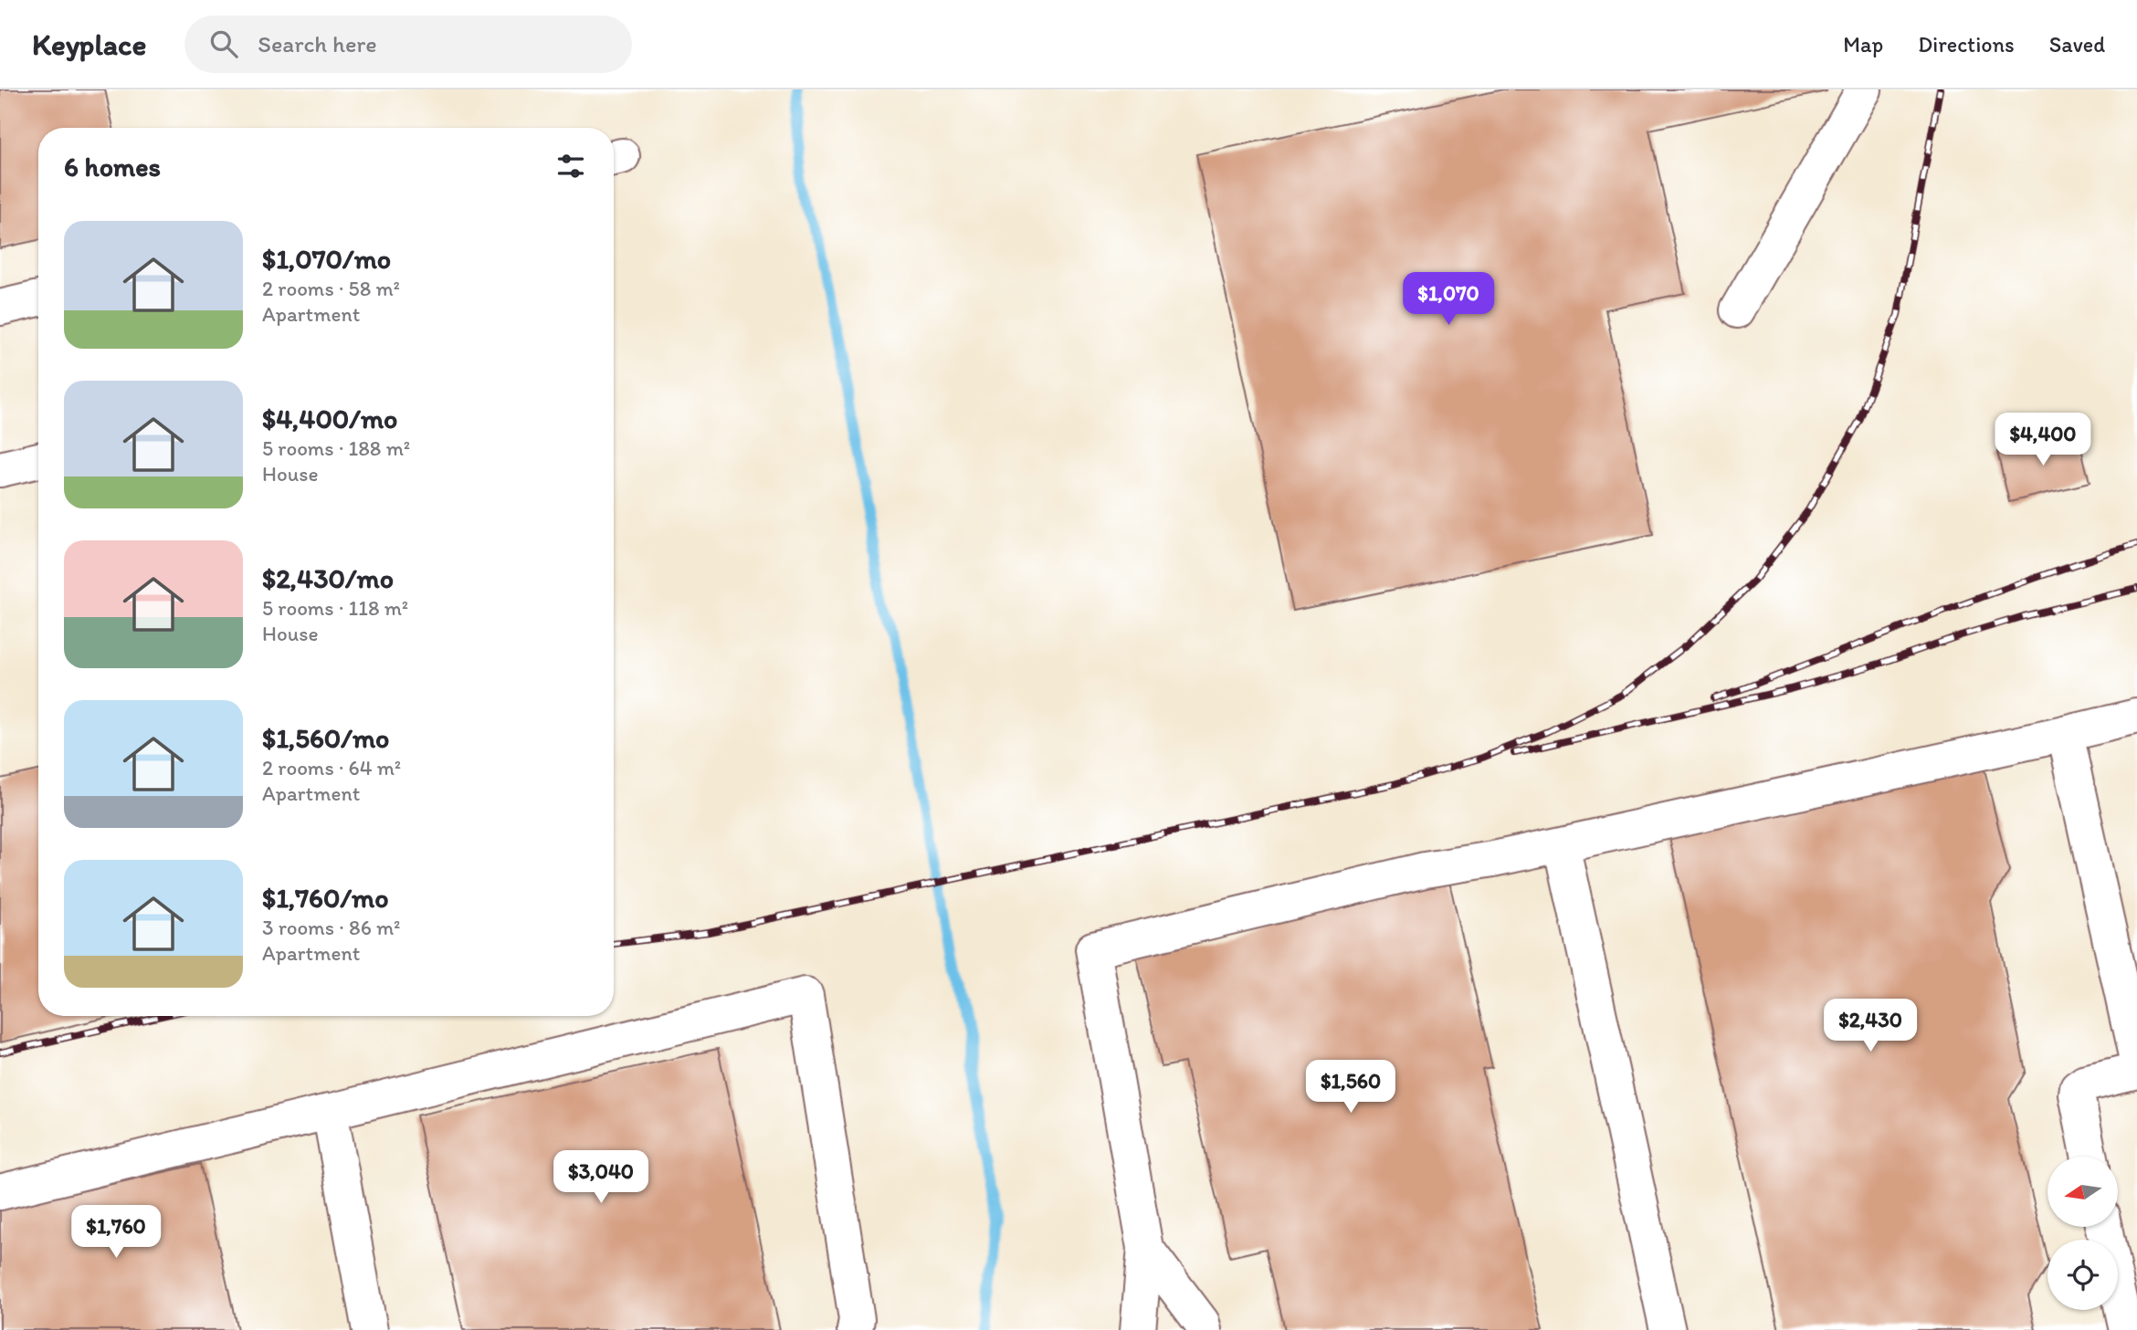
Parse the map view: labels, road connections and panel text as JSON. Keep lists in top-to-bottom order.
{
  "north": "left",
  "page": {
    "header": "Keyplace",
    "search": "Search here",
    "nav": ["Map", "Directions", "Saved"],
    "heading": "6 homes",
    "list": [
      {
        "name": "$1,070/mo",
        "note": "2 rooms · 58 m² · Apartment"
      },
      {
        "name": "$4,400/mo",
        "note": "5 rooms · 188 m² · House"
      },
      {
        "name": "$2,430/mo",
        "note": "5 rooms · 118 m² · House"
      },
      {
        "name": "$1,560/mo",
        "note": "2 rooms · 64 m² · Apartment"
      },
      {
        "name": "$1,760/mo",
        "note": "3 rooms · 86 m² · Apartment"
      }
    ],
    "price": [
      "$1,070",
      "$4,400",
      "$2,430",
      "$1,560",
      "$3,040",
      "$1,760"
    ]
  }
}
